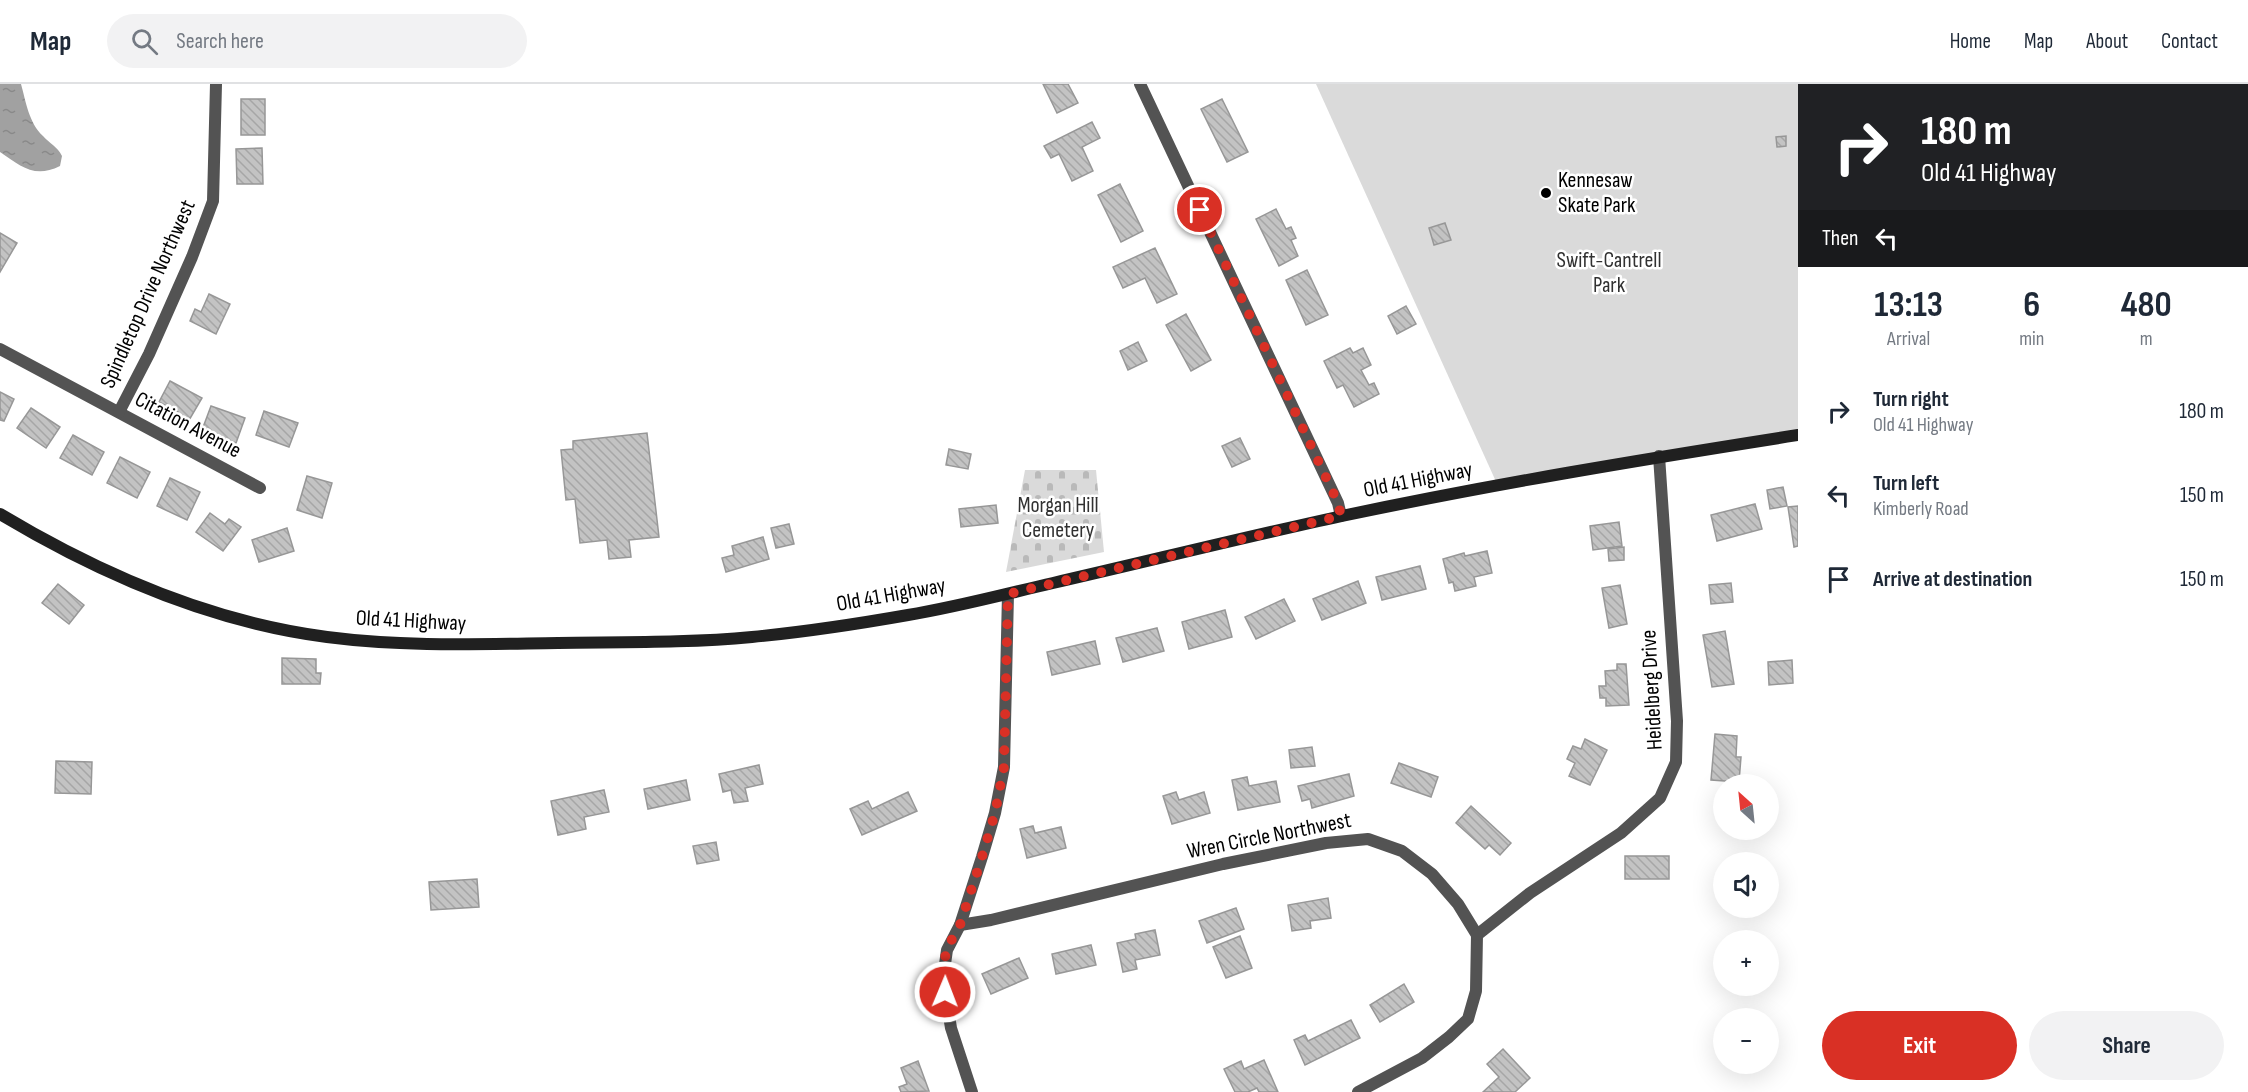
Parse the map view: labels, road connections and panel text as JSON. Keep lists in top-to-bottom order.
{
  "streets": {
    "main road": ["Old 41 Highway"],
    "street": [
      "Spindletop Drive Northwest",
      "Citation Avenue",
      "Heidelberg Drive",
      "Wren Circle Northwest"
    ]
  },
  "crossings": [
    ["Spindletop Drive Northwest", "Citation Avenue"],
    ["Old 41 Highway", "Heidelberg Drive"],
    ["Heidelberg Drive", "Wren Circle Northwest"]
  ],
  "parks": ["Swift-Cantrell Park", "Morgan Hill Cemetery"],
  "places": ["Kennesaw Skate Park"],
  "north": "top left",
  "page": {
    "header": "Map",
    "search": "Search here",
    "nav": [
      "Home",
      "Map",
      "About",
      "Contact"
    ],
    "turn": ["180 m", "Old 41 Highway"],
    "then": "Then",
    "eta": [
      "13:13",
      "Arrival",
      "6",
      "min",
      "480",
      "m"
    ],
    "list": [
      {
        "name": "Turn right",
        "note": "Old 41 Highway",
        "value": "180 m"
      },
      {
        "name": "Turn left",
        "note": "Kimberly Road",
        "value": "150 m"
      },
      {
        "name": "Arrive at destination",
        "value": "150 m"
      }
    ],
    "map_buttons": ["+", "−"],
    "buttons": ["Exit", "Share"]
  }
}
